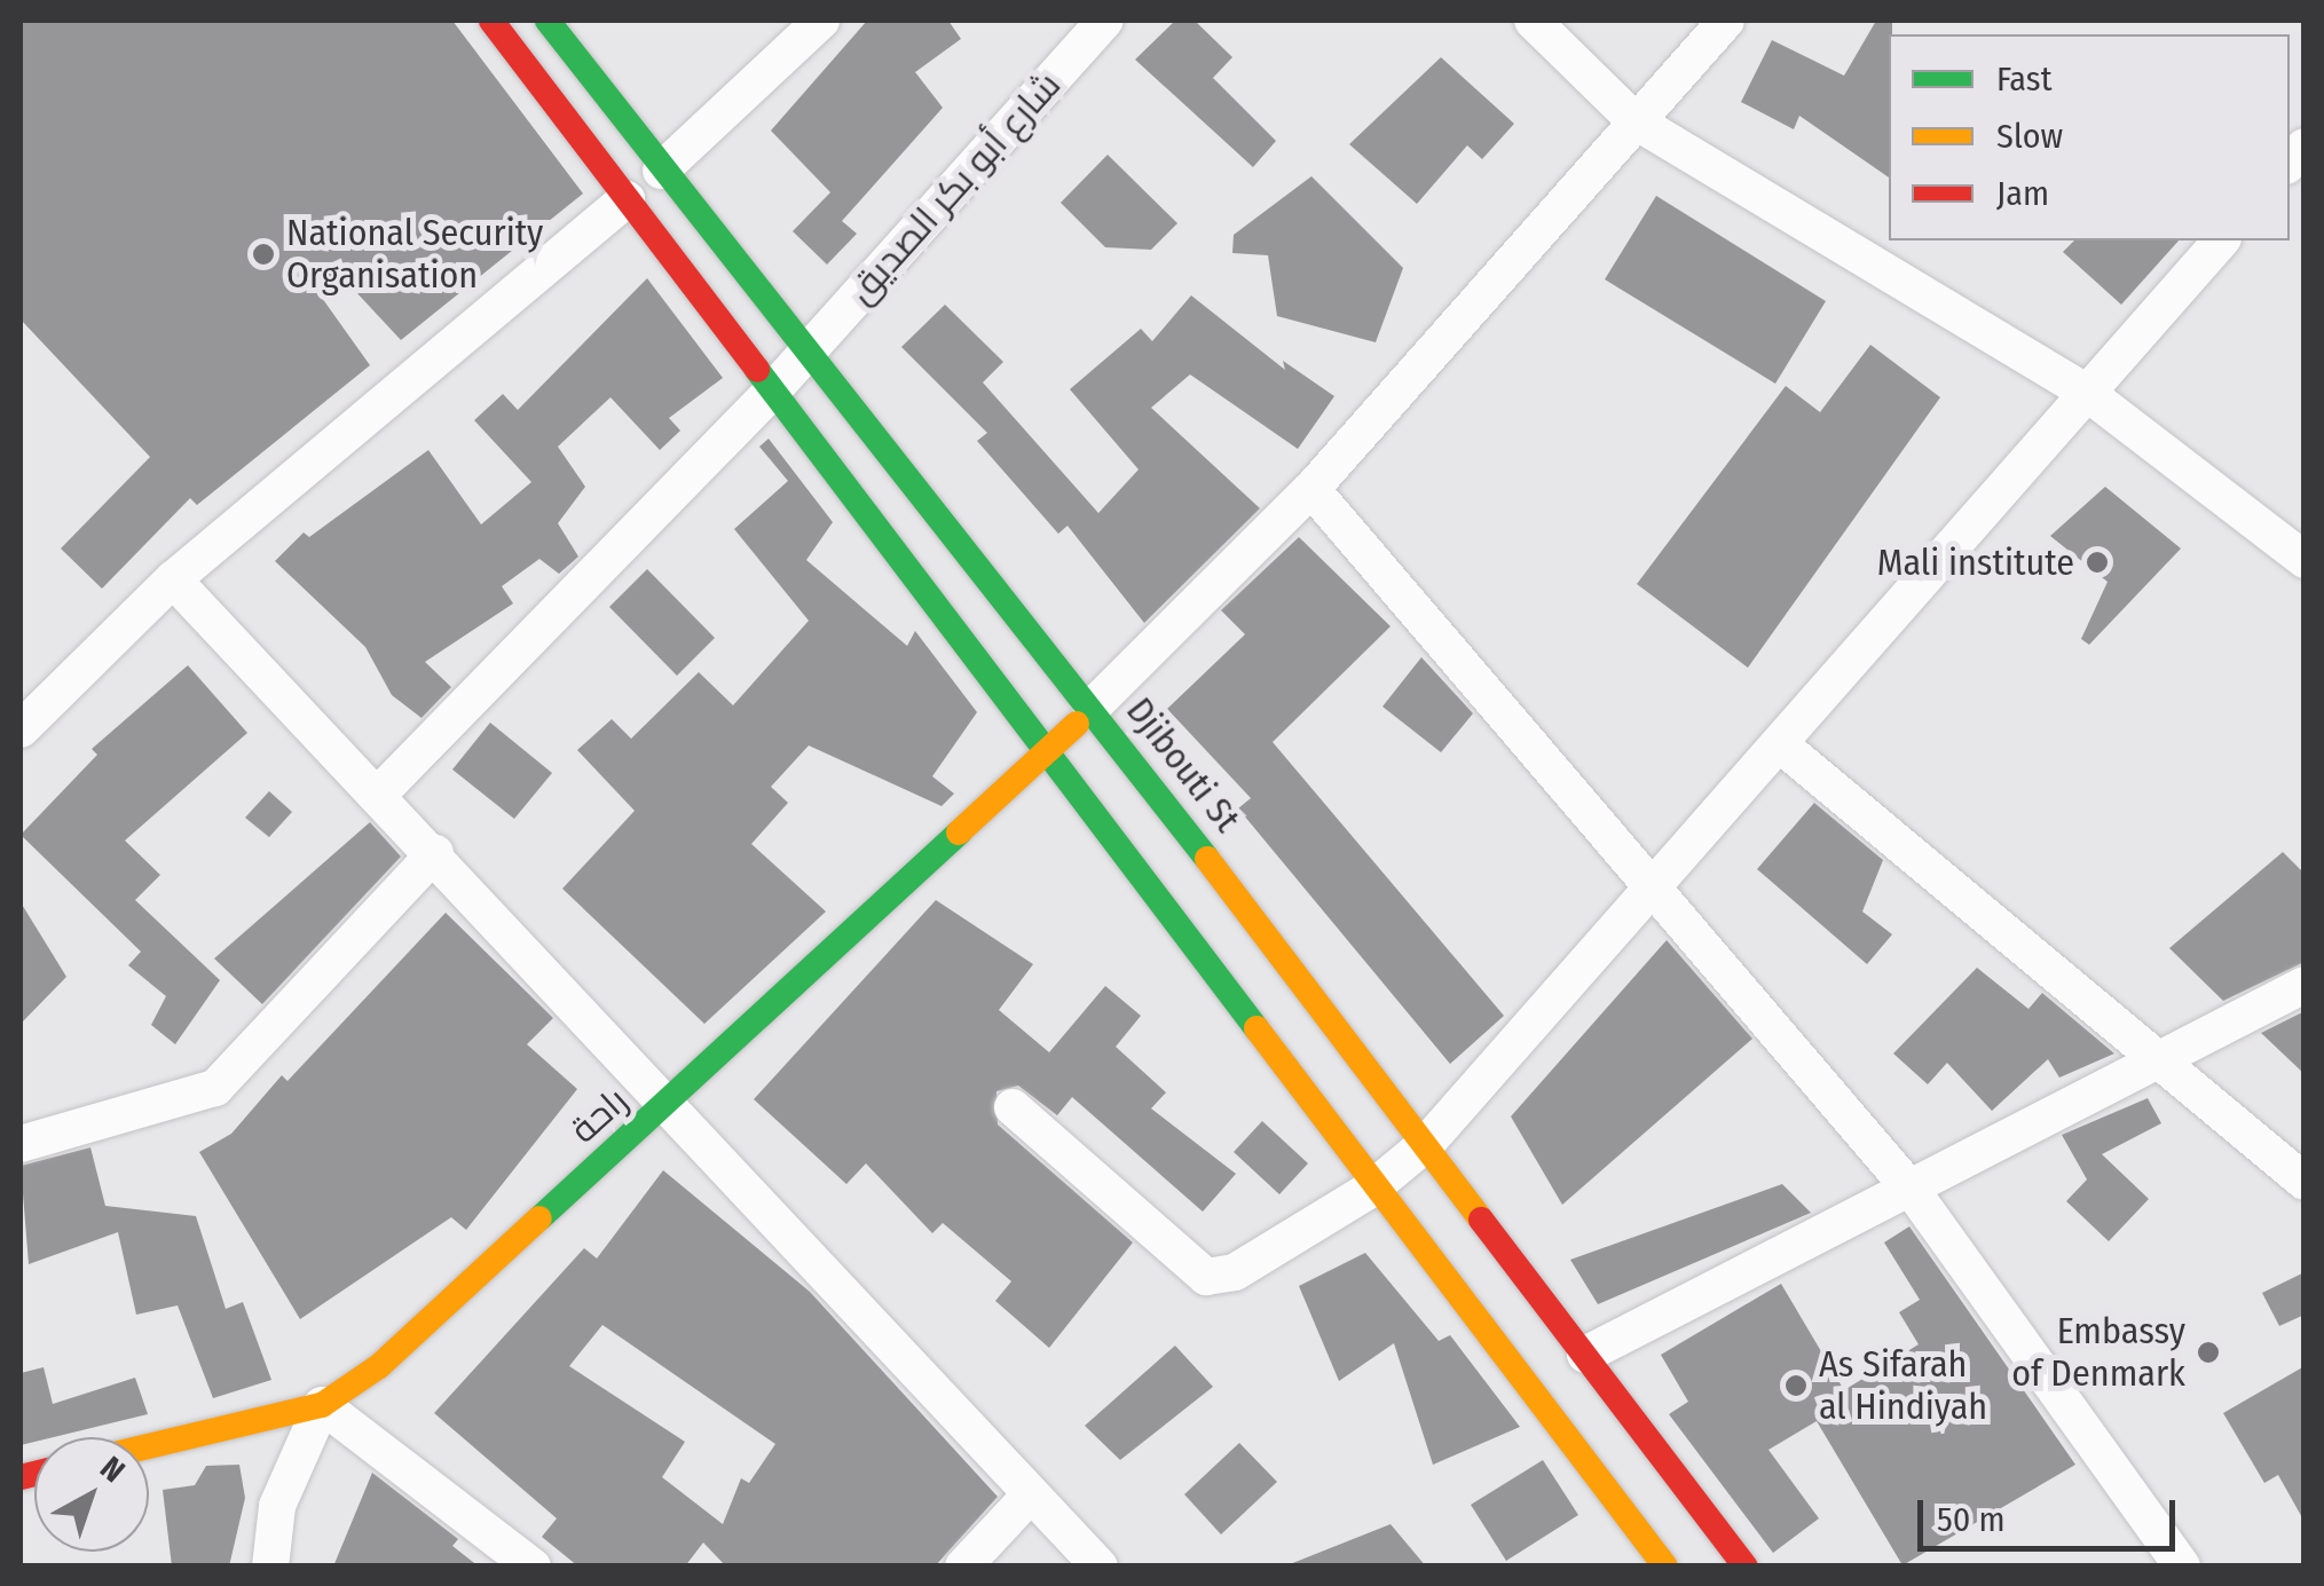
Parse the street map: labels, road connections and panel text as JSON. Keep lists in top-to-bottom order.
{
  "streets": {
    "street": ["شارع أبو بكر الصديق", "Djibouti St", "راحة"]
  },
  "crossings": [
    ["شارع أبو بكر الصديق", "Djibouti St"],
    ["Djibouti St", "راحة"]
  ],
  "places": [
    "National Security Organisation",
    "Mali institute",
    "Embassy of Denmark",
    "As Sifarah al Hindiyah"
  ],
  "legend": ["Fast", "Slow", "Jam"],
  "scale_bar": "50 m",
  "north": "top right"
}
